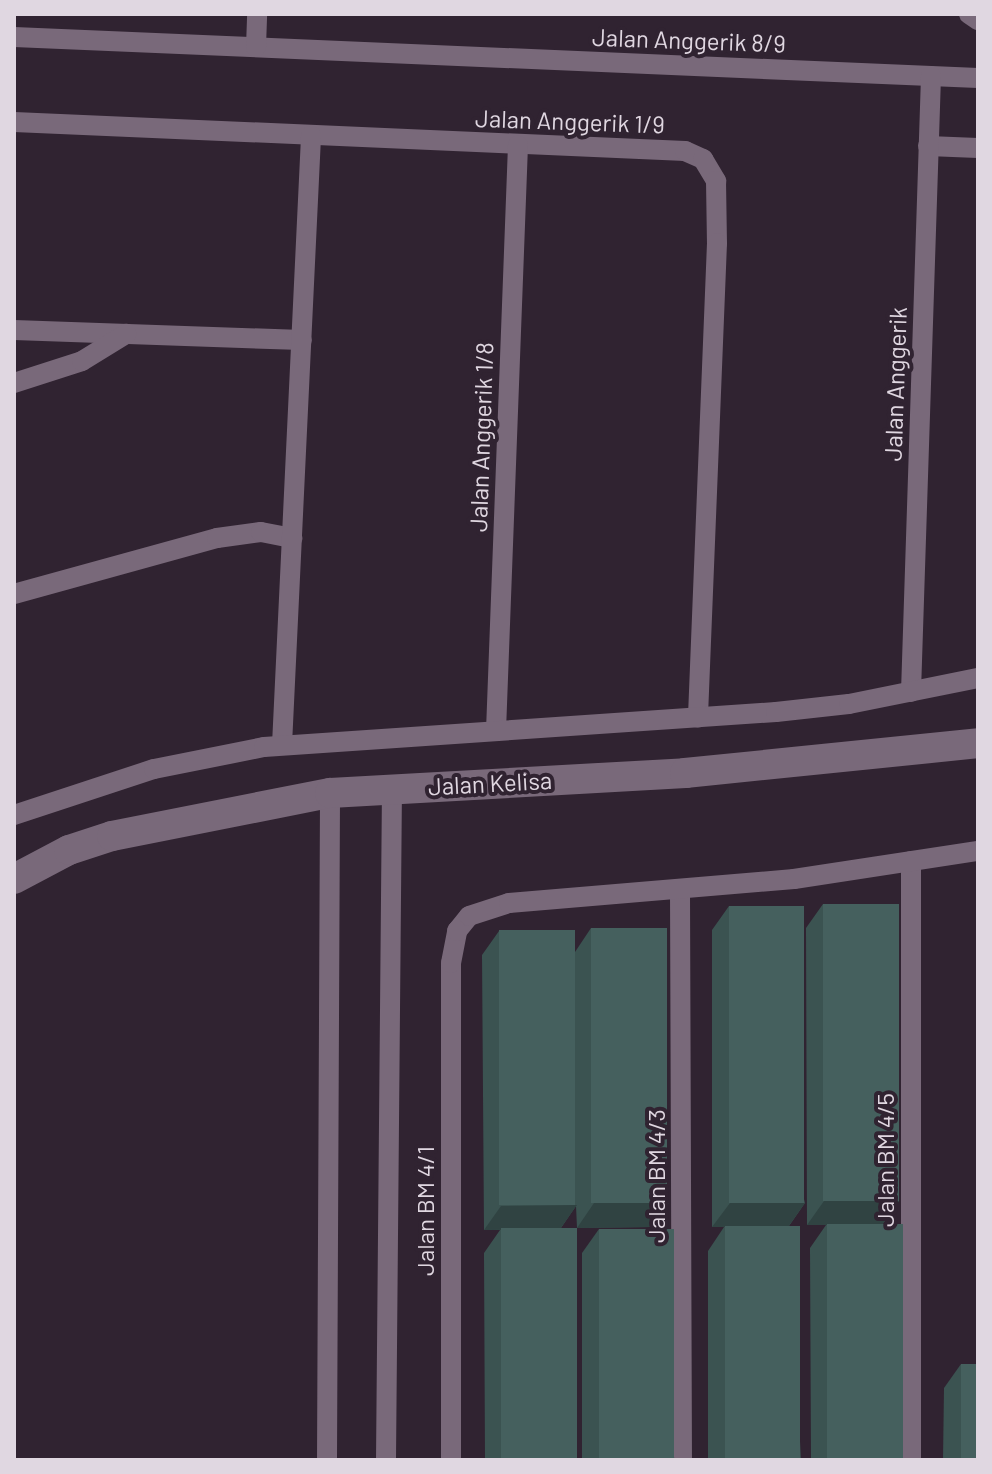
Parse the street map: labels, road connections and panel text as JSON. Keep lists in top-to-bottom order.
{
  "streets": {
    "main road": ["Jalan Kelisa"],
    "street": [
      "Jalan Anggerik 8/9",
      "Jalan Anggerik 1/9",
      "Jalan Anggerik",
      "Jalan Anggerik 1/8",
      "Jalan BM 4/5",
      "Jalan BM 4/3",
      "Jalan BM 4/1"
    ]
  },
  "crossings": [
    ["Jalan Anggerik 8/9", "Jalan Anggerik"],
    ["Jalan Anggerik 1/9", "Jalan Anggerik 1/8"],
    ["Jalan BM 4/5", "Jalan BM 4/1"],
    ["Jalan BM 4/3", "Jalan BM 4/1"]
  ]
}
